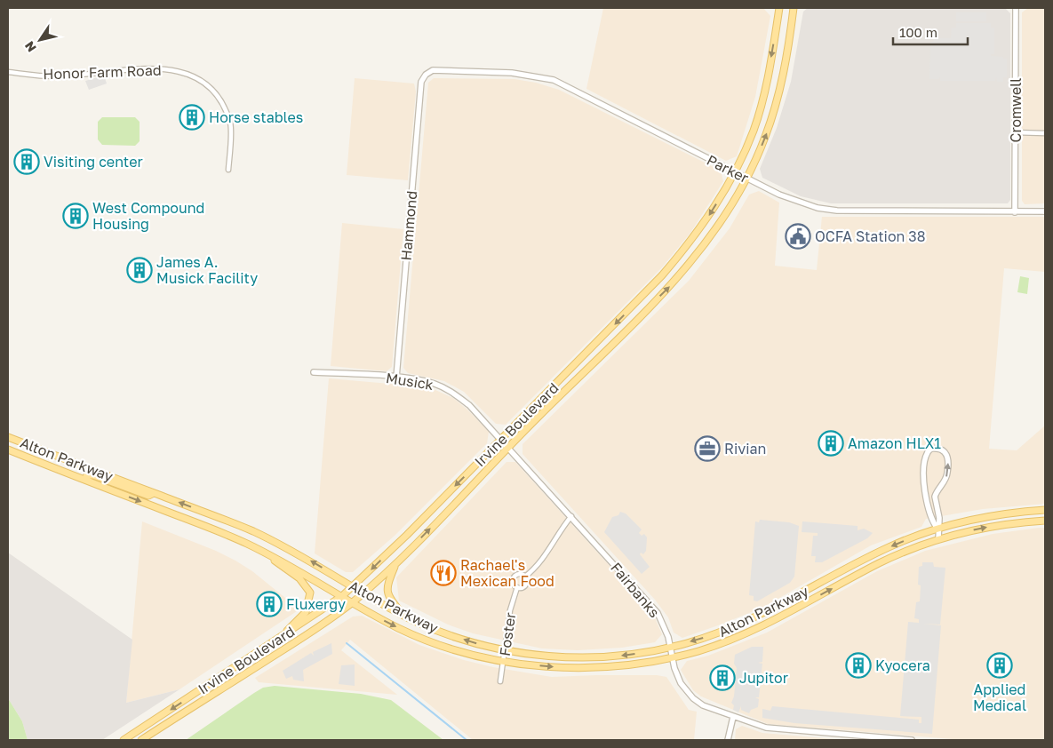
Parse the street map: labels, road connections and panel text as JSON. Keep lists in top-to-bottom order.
{
  "streets": {
    "main road": ["Irvine Boulevard", "Alton Parkway"],
    "street": [
      "Honor Farm Road",
      "Cromwell",
      "Parker",
      "Hammond",
      "Musick",
      "Fairbanks",
      "Foster"
    ]
  },
  "crossings": [
    ["Cromwell", "Parker"],
    ["Parker", "Hammond"],
    ["Parker", "Irvine Boulevard"],
    ["Hammond", "Musick"],
    ["Musick", "Irvine Boulevard"],
    ["Musick", "Fairbanks"],
    ["Irvine Boulevard", "Alton Parkway"],
    ["Irvine Boulevard", "Fairbanks"],
    ["Alton Parkway", "Fairbanks"],
    ["Alton Parkway", "Foster"]
  ],
  "places": {
    "building": [
      "Horse stables",
      "Visiting center",
      "West Compound Housing",
      "James A. Musick Facility",
      "Amazon HLX1",
      "Fluxergy",
      "Kyocera",
      "Applied Medical",
      "Jupitor"
    ],
    "public building": ["OCFA Station 38"],
    "office": ["Rivian"],
    "restaurant": ["Rachael's Mexican Food"]
  },
  "scale_bar": "100 m",
  "north": "bottom left"
}
